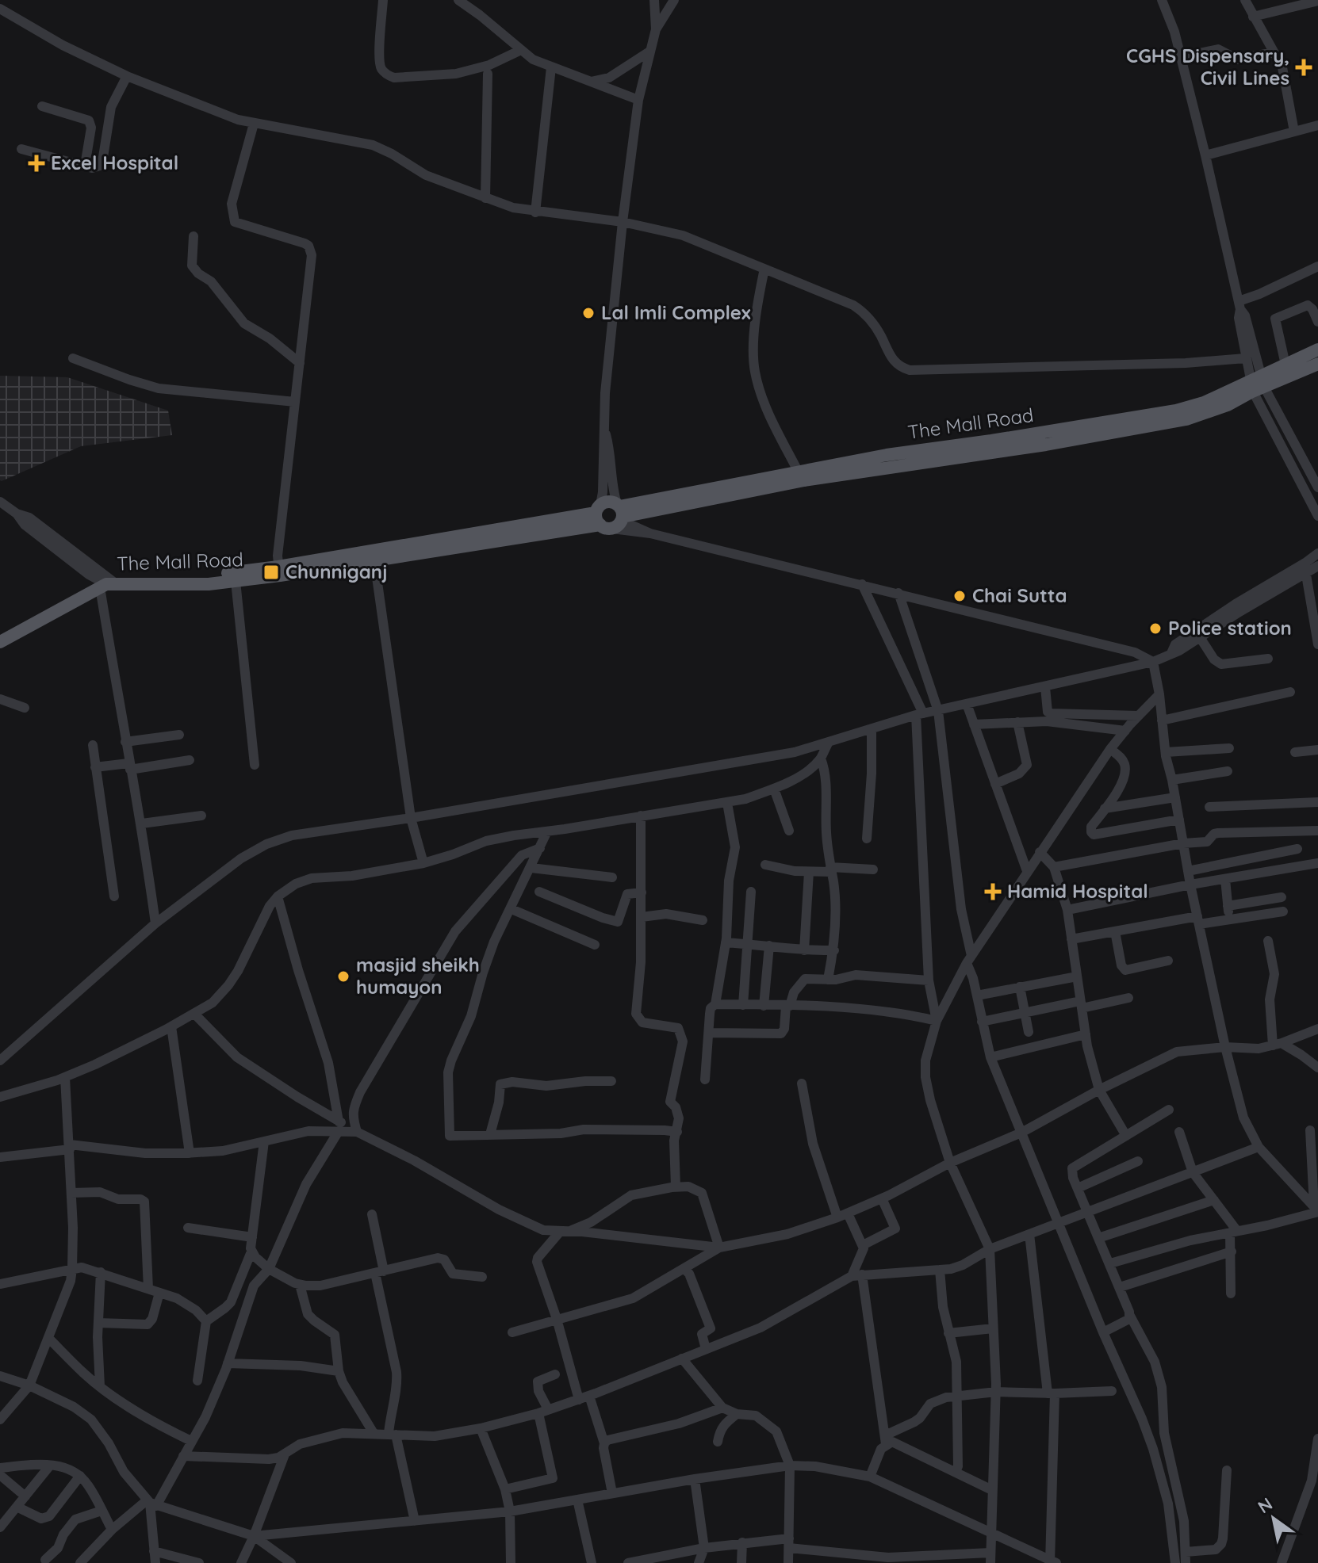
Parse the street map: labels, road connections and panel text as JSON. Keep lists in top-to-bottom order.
{
  "streets": {
    "main road": ["The Mall Road"]
  },
  "places": {
    "health": ["CGHS Dispensary, Civil Lines", "Excel Hospital", "Hamid Hospital"],
    "other": [
      "Lal Imli Complex",
      "Chai Sutta",
      "Police station",
      "masjid sheikh humayon"
    ],
    "transit": ["Chunniganj"]
  },
  "north": "top left"
}
